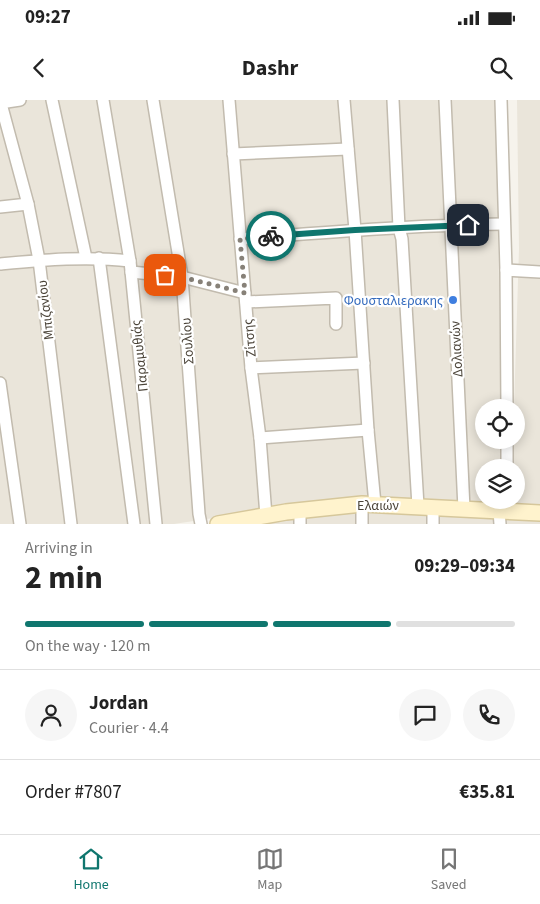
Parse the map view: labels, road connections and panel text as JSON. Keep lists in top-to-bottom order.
{
  "streets": {
    "street": [
      "Μπιζανίου",
      "Ζίτσης",
      "Σουλίου",
      "Δολιανών",
      "Παραμυθιάς",
      "Ελαιών"
    ]
  },
  "crossings": [
    ["Ζίτσης", "Ελαιών"],
    ["Δολιανών", "Ελαιών"]
  ],
  "places": ["Φουσταλιερακης"],
  "page": {
    "status": "09:27",
    "header": "Dashr",
    "heading": ["2 min", "Arriving in", "09:29–09:34"],
    "panel": [
      "Jordan",
      "Courier · 4.4",
      "Order #7807",
      "€35.81"
    ],
    "bar": "On the way · 120 m",
    "tabs": ["Home", "Map", "Saved"]
  }
}
